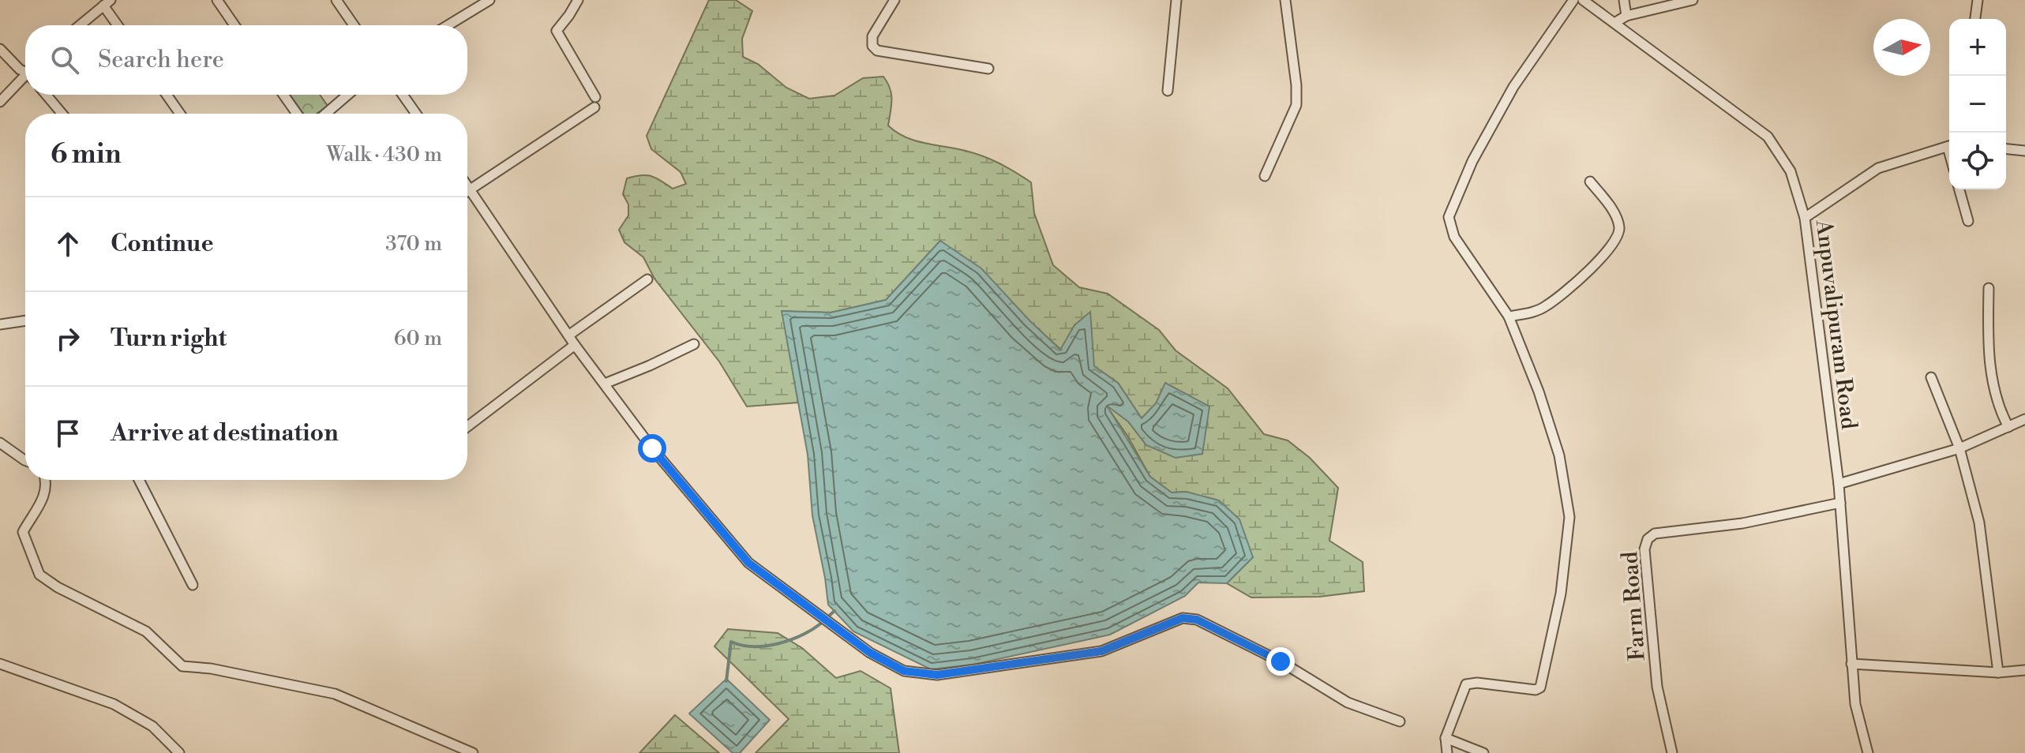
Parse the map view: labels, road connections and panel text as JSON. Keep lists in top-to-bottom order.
{
  "streets": {
    "street": ["Anpuvalipuram Road", "Farm Road"]
  },
  "crossings": [
    ["Anpuvalipuram Road", "Farm Road"]
  ],
  "north": "right",
  "page": {
    "map_buttons": ["+", "−"],
    "search": "Search here",
    "heading": ["6 min", "Walk · 430 m"],
    "list": [
      ["Continue", "370 m"],
      ["Turn right", "60 m"],
      "Arrive at destination"
    ]
  }
}
